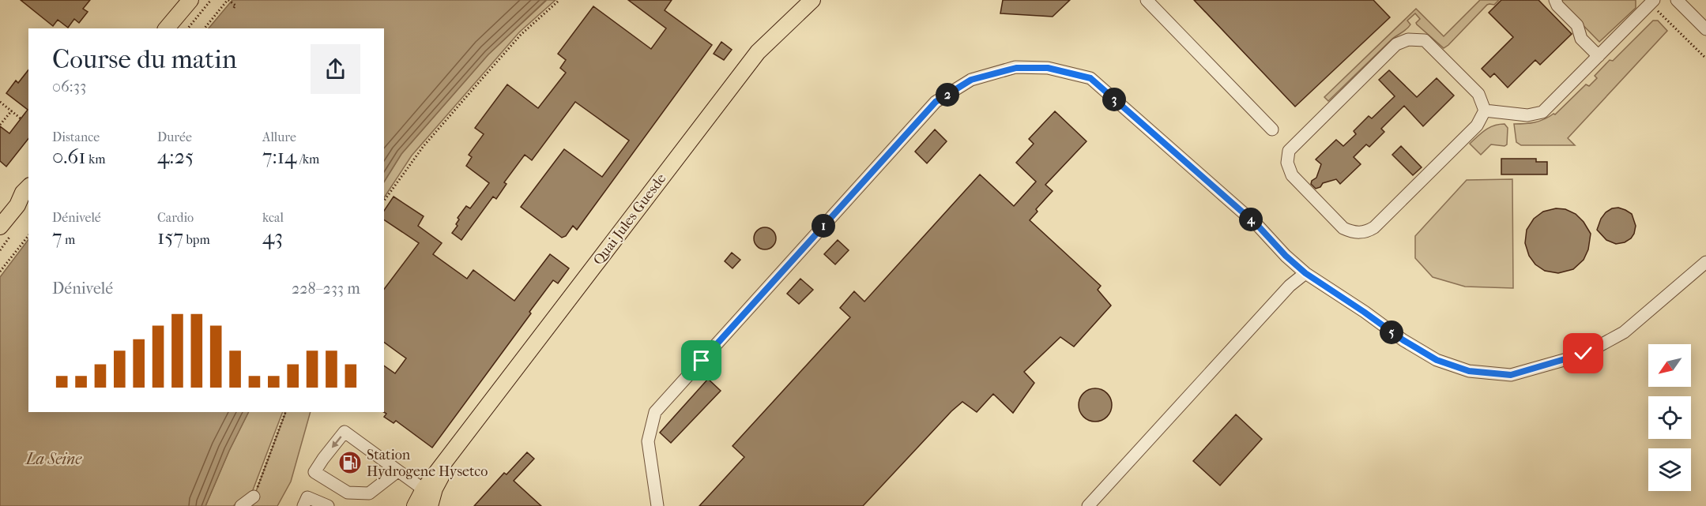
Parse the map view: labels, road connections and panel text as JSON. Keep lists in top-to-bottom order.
{
  "streets": {
    "main road": ["Quai Jules Guesde"]
  },
  "water": ["La Seine"],
  "places": {
    "fuel station": ["Station Hydrogene Hysetco"]
  },
  "north": "bottom left",
  "page": {
    "heading": ["Course du matin", "06:33"],
    "pins": [
      "2",
      "3",
      "4",
      "1",
      "5"
    ],
    "stats": [
      ["Distance", "0.61 km"],
      ["Durée", "4:25"],
      ["Allure", "7:14 /km"],
      ["Dénivelé", "7 m"],
      ["Cardio", "157 bpm"],
      ["kcal", "43"]
    ],
    "chart": ["Dénivelé", "228–233 m"]
  }
}
